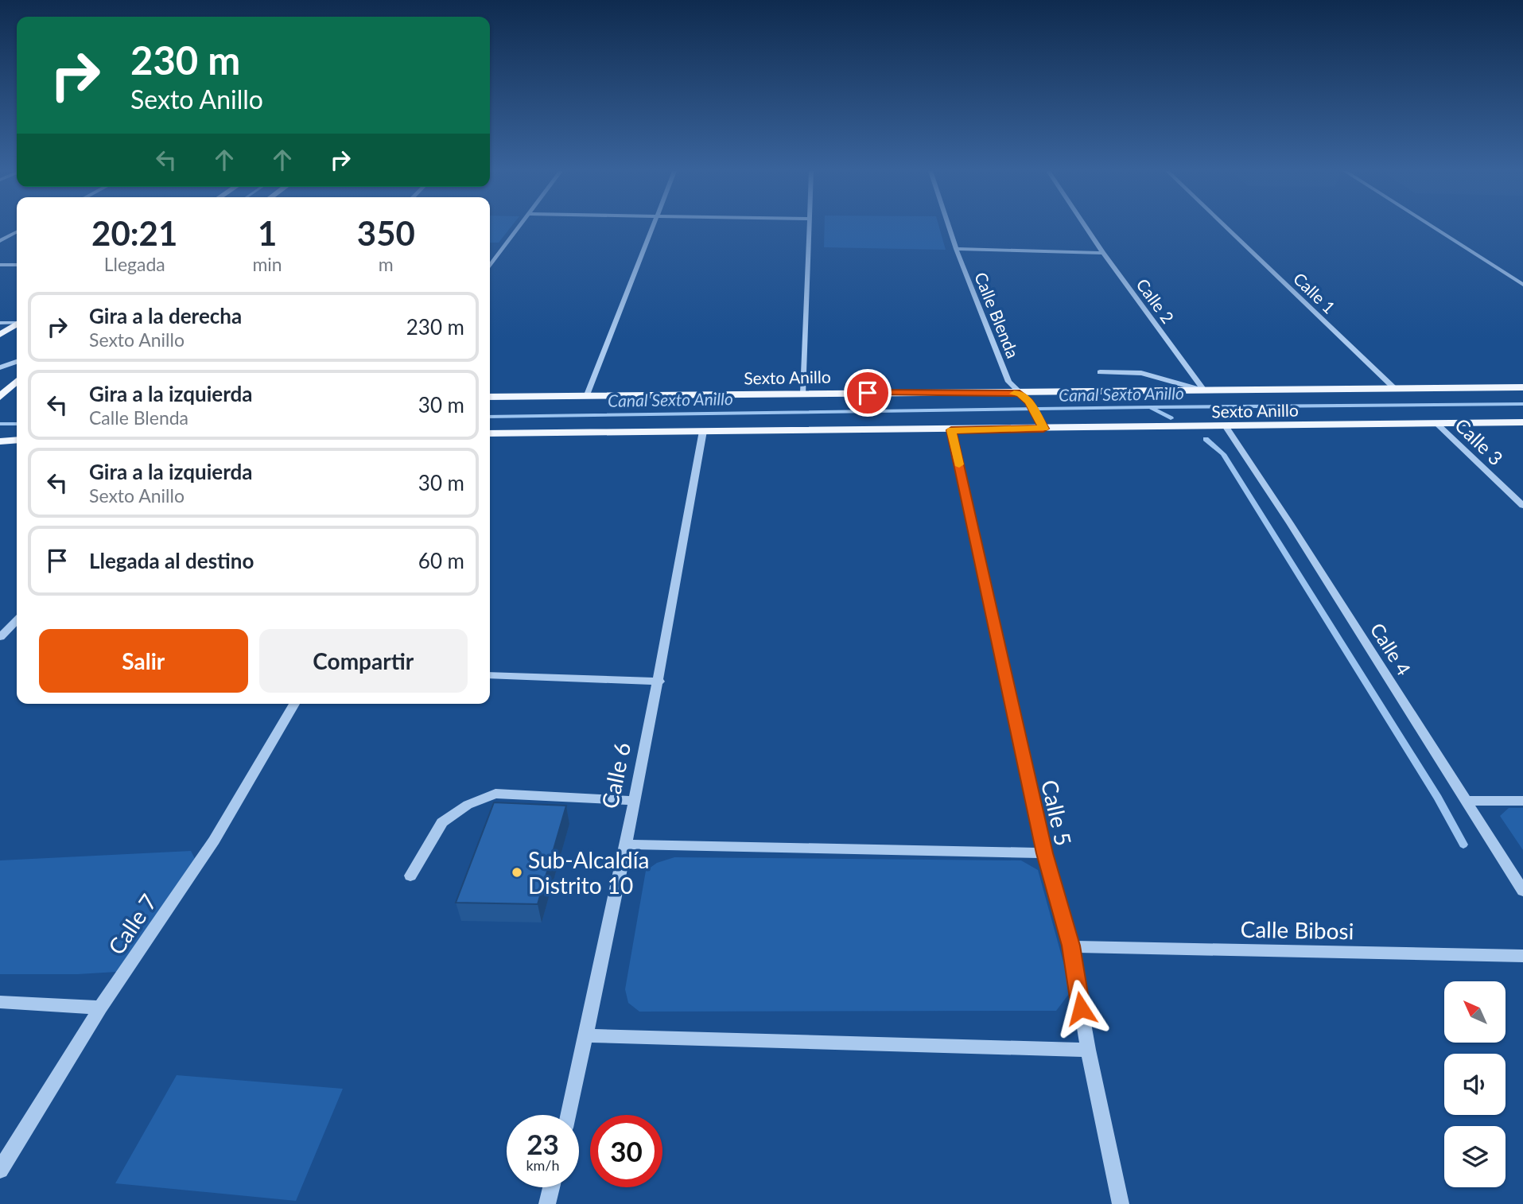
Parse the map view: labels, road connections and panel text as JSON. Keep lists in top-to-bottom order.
{
  "streets": {
    "main road": ["Sexto Anillo"],
    "street": [
      "Calle 1",
      "Calle 2",
      "Calle Blenda",
      "Calle 3",
      "Calle 4",
      "Calle 6",
      "Calle 5",
      "Calle 7",
      "Calle Bibosi"
    ]
  },
  "crossings": [
    ["Calle 1", "Sexto Anillo"],
    ["Calle 2", "Sexto Anillo"],
    ["Calle Blenda", "Sexto Anillo"],
    ["Sexto Anillo", "Calle 3"],
    ["Sexto Anillo", "Calle 4"],
    ["Sexto Anillo", "Calle 6"],
    ["Sexto Anillo", "Calle 5"],
    ["Calle 5", "Calle Bibosi"]
  ],
  "water": ["Canal Sexto Anillo"],
  "places": ["Sub-Alcaldía Distrito 10"],
  "north": "top left",
  "page": {
    "turn": ["230 m", "Sexto Anillo"],
    "eta": [
      "20:21",
      "Llegada",
      "1",
      "min",
      "350",
      "m"
    ],
    "list": [
      {
        "name": "Gira a la derecha",
        "note": "Sexto Anillo",
        "value": "230 m"
      },
      {
        "name": "Gira a la izquierda",
        "note": "Calle Blenda",
        "value": "30 m"
      },
      {
        "name": "Gira a la izquierda",
        "note": "Sexto Anillo",
        "value": "30 m"
      },
      {
        "name": "Llegada al destino",
        "value": "60 m"
      }
    ],
    "buttons": ["Salir", "Compartir"],
    "speed": "23 km/h",
    "limit": "30"
  }
}
